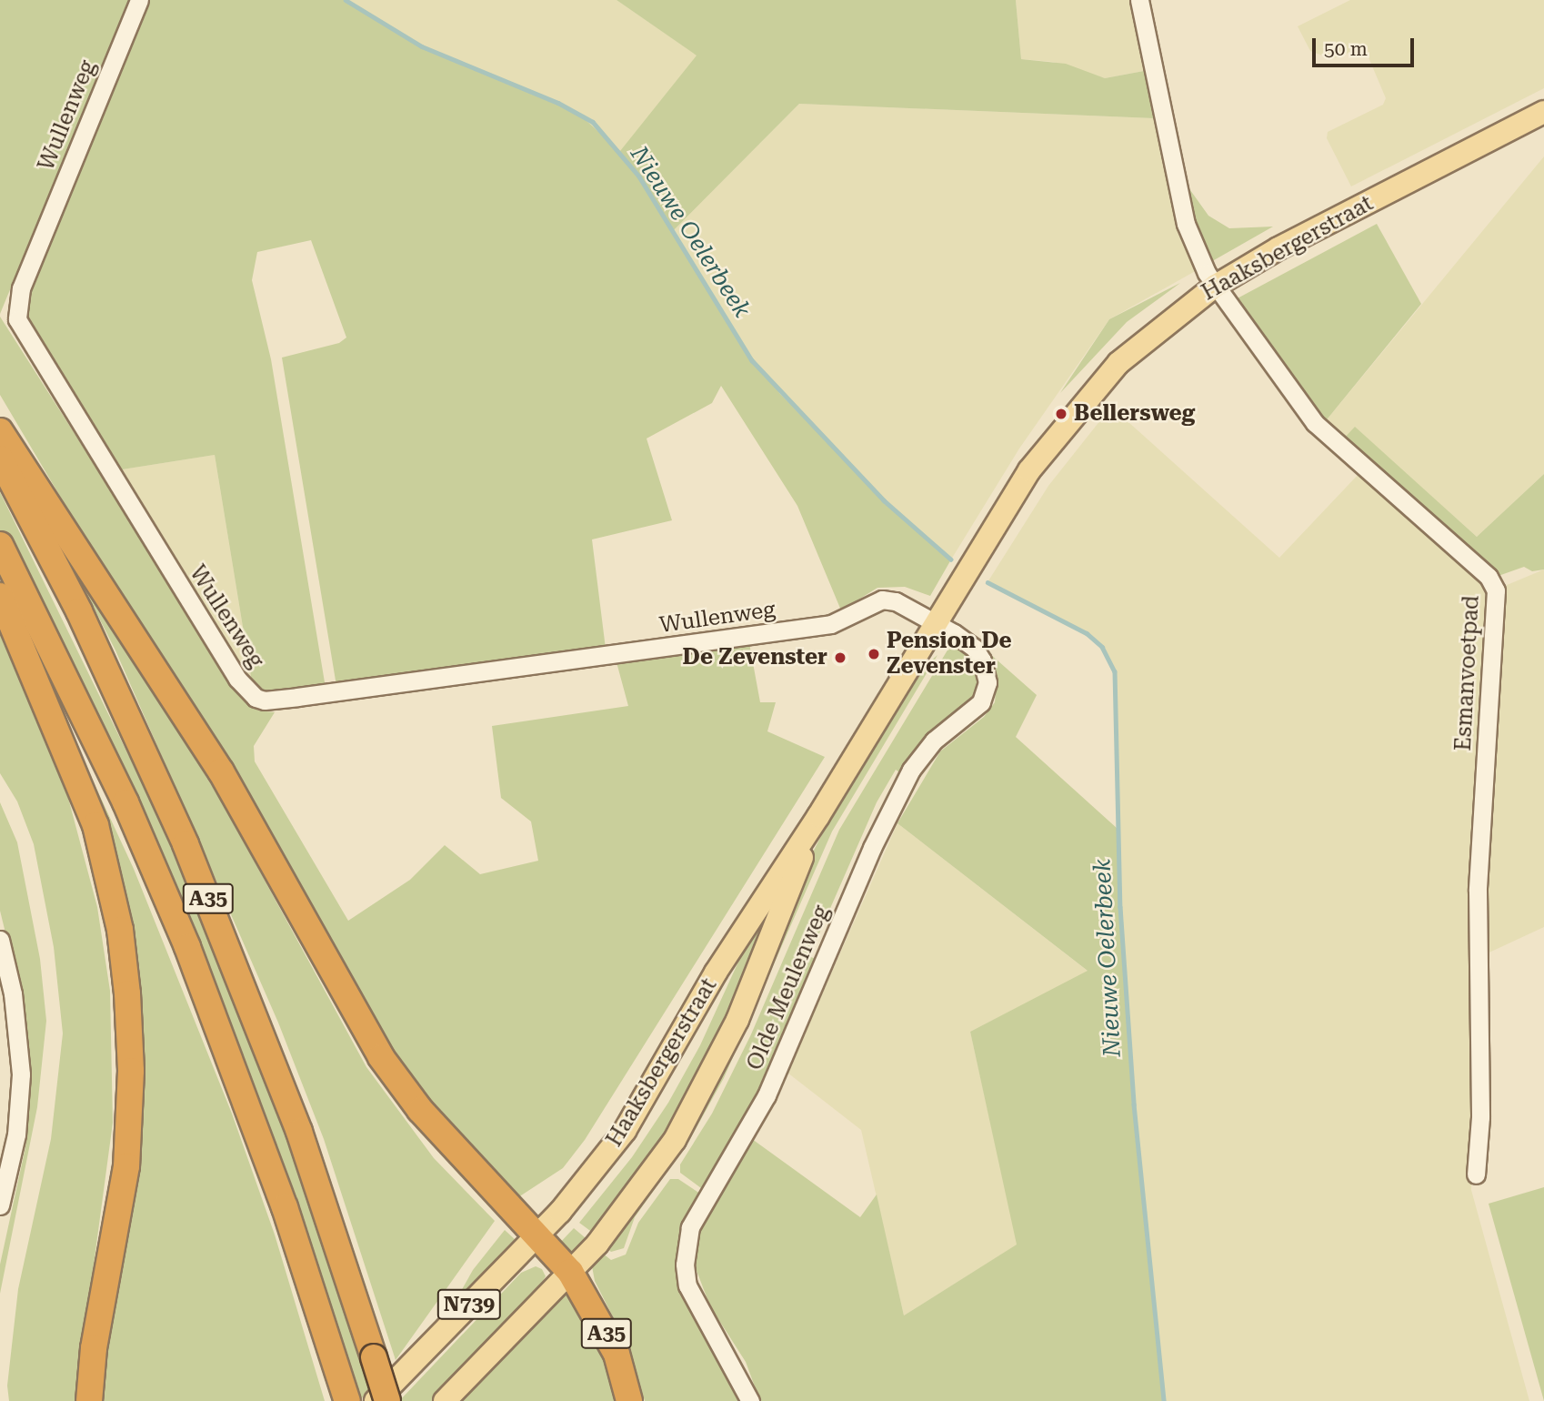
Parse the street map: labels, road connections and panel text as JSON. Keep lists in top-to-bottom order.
{
  "streets": {
    "highway": ["A35"],
    "main road": ["Haaksbergerstraat", "N739"],
    "street": ["Wullenweg", "Esmanvoetpad", "Olde Meulenweg"]
  },
  "crossings": [
    ["Wullenweg", "Haaksbergerstraat"],
    ["Wullenweg", "Olde Meulenweg"],
    ["Haaksbergerstraat", "Esmanvoetpad"],
    ["Haaksbergerstraat", "A35"],
    ["Haaksbergerstraat", "Olde Meulenweg"]
  ],
  "water": ["Nieuwe Oelerbeek"],
  "places": ["Bellersweg", "Pension De Zevenster", "De Zevenster"],
  "scale_bar": "50 m"
}
